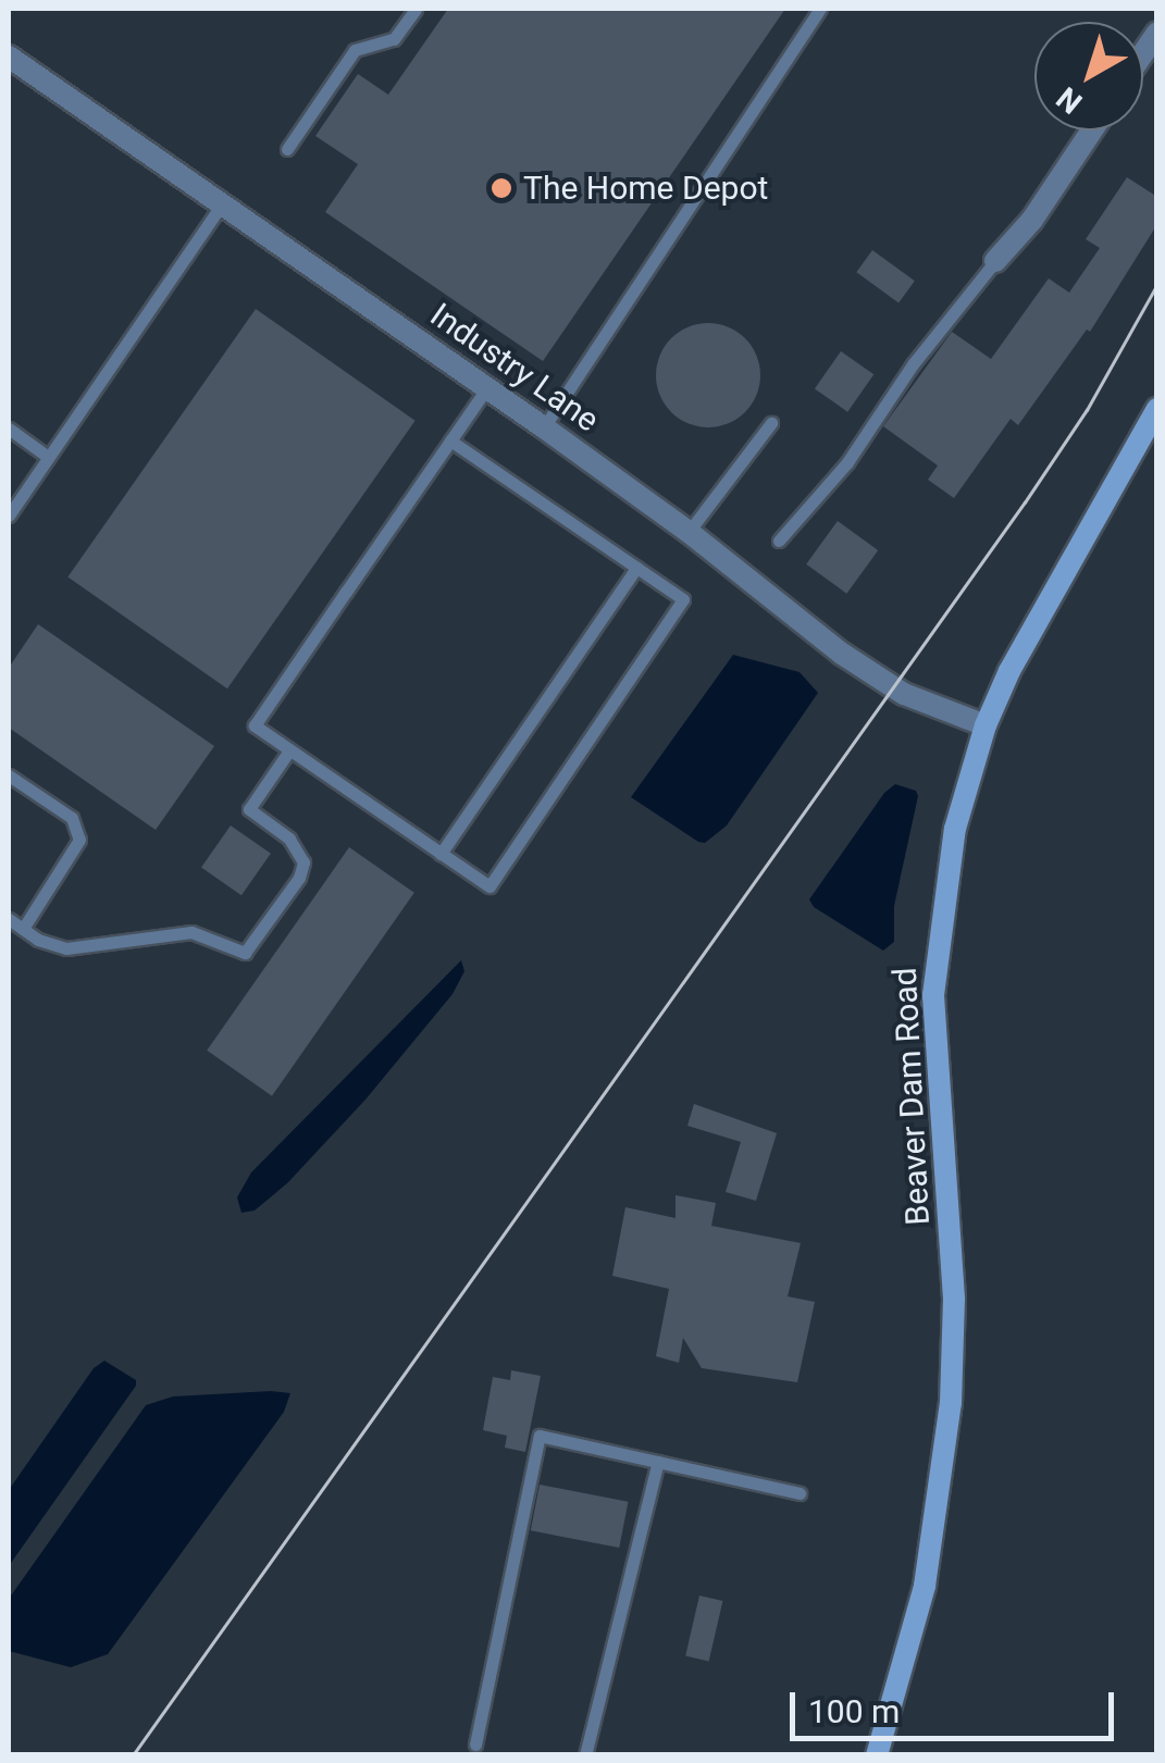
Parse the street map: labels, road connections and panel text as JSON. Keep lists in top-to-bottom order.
{
  "streets": {
    "main road": ["Beaver Dam Road"],
    "street": ["Industry Lane"]
  },
  "crossings": [
    ["Industry Lane", "Beaver Dam Road"]
  ],
  "places": ["The Home Depot"],
  "scale_bar": "100 m",
  "north": "bottom left"
}
